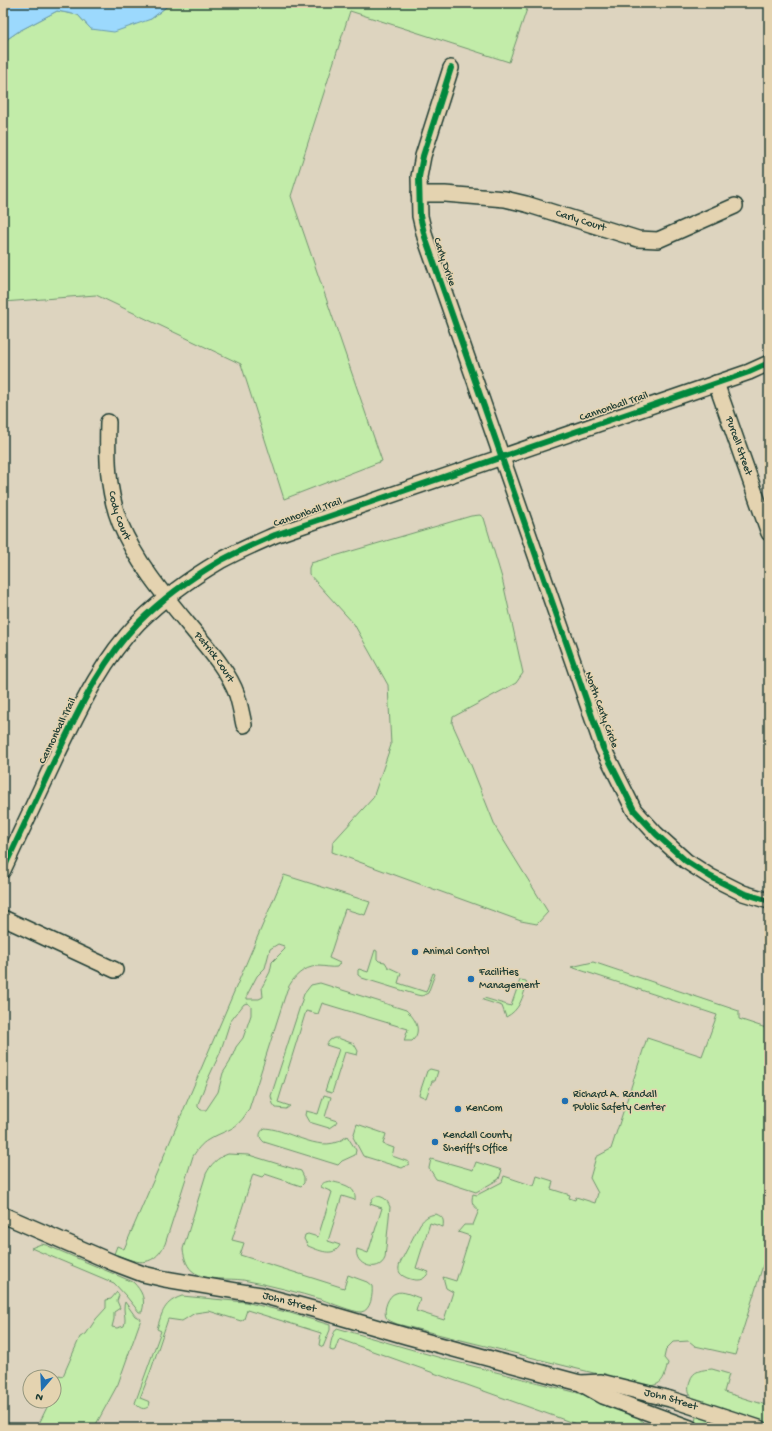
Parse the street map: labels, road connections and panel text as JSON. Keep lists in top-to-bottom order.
{
  "streets": {
    "street": [
      "Carly Court",
      "Carly Drive",
      "Cannonball Trail",
      "Purcell Street",
      "Cody Court",
      "Patrick Court",
      "North Carly Circle",
      "John Street"
    ]
  },
  "crossings": [
    ["Carly Court", "Carly Drive"],
    ["Carly Drive", "Cannonball Trail"],
    ["Carly Drive", "North Carly Circle"],
    ["Cannonball Trail", "Purcell Street"],
    ["Cannonball Trail", "Cody Court"],
    ["Cannonball Trail", "Patrick Court"],
    ["Cannonball Trail", "North Carly Circle"],
    ["Cody Court", "Patrick Court"]
  ],
  "places": [
    "Animal Control",
    "Facilities Management",
    "Richard A. Randall Public Safety Center",
    "KenCom",
    "Kendall County Sheriff's Office"
  ],
  "north": "bottom"
}
